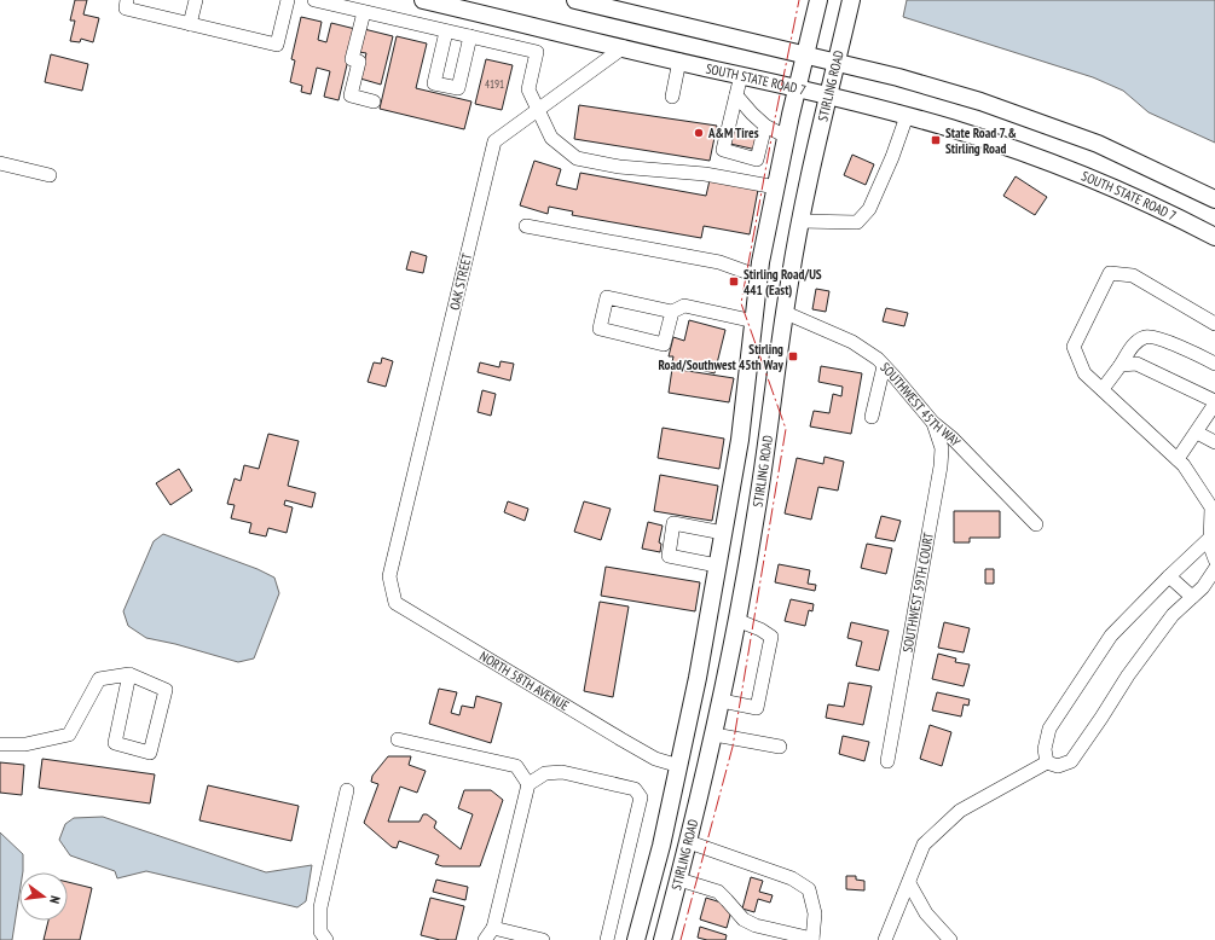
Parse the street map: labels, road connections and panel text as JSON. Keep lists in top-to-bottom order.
{
  "streets": {
    "main road": ["SOUTH STATE ROAD 7", "STIRLING ROAD"],
    "street": [
      "OAK STREET",
      "SOUTHWEST 45TH WAY",
      "SOUTHWEST 59TH COURT",
      "NORTH 58TH AVENUE"
    ]
  },
  "crossings": [
    ["SOUTH STATE ROAD 7", "STIRLING ROAD"],
    ["SOUTH STATE ROAD 7", "OAK STREET"],
    ["STIRLING ROAD", "SOUTHWEST 45TH WAY"],
    ["STIRLING ROAD", "NORTH 58TH AVENUE"],
    ["OAK STREET", "NORTH 58TH AVENUE"],
    ["SOUTHWEST 45TH WAY", "SOUTHWEST 59TH COURT"]
  ],
  "places": {
    "other": ["A&M Tires"],
    "transit": ["State Road 7 & Stirling Road", "Stirling Road/US 441 (East)", "Stirling Road/Southwest 45th Way"]
  },
  "house_numbers": ["4191"],
  "north": "right"
}
